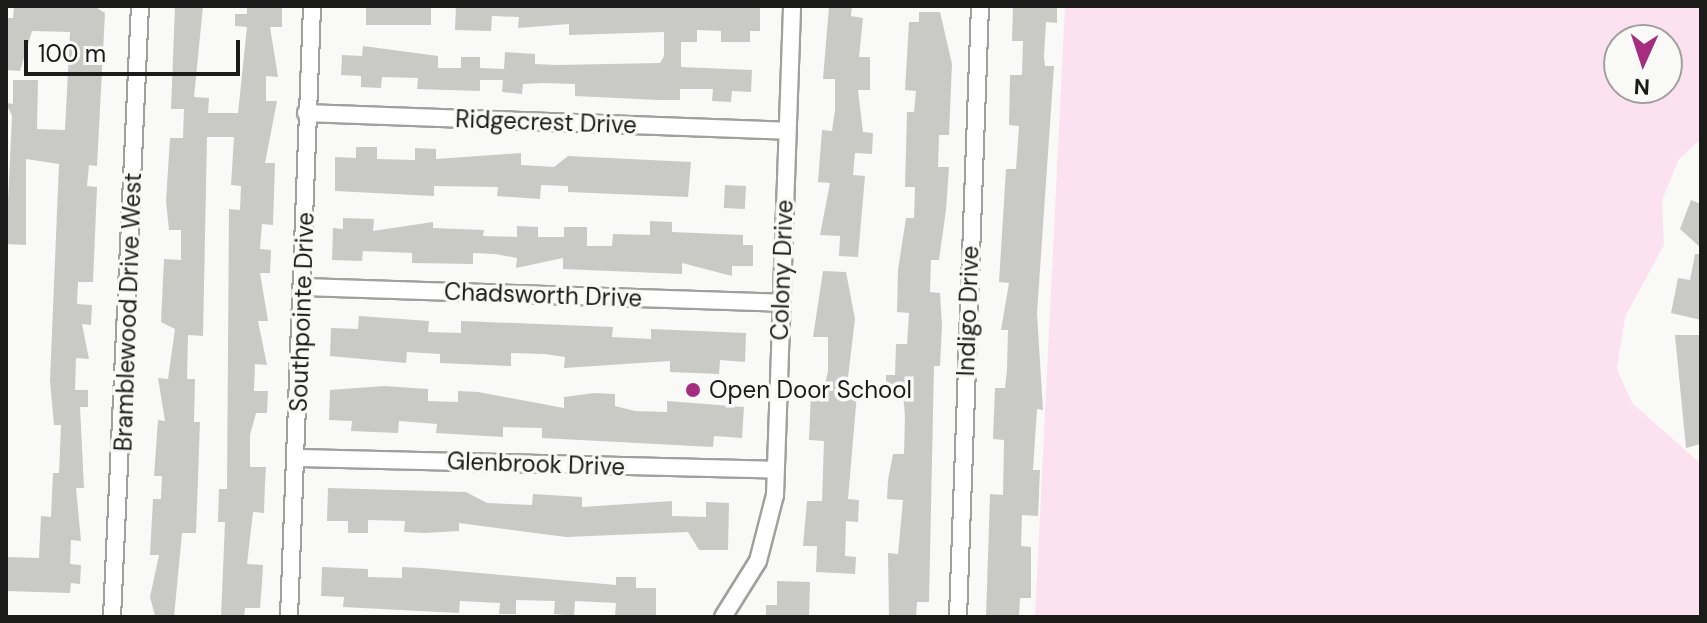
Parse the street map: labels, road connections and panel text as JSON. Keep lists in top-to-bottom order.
{
  "streets": {
    "street": [
      "Ridgecrest Drive",
      "Colony Drive",
      "Chadsworth Drive",
      "Indigo Drive",
      "Bramblewood Drive West",
      "Southpointe Drive",
      "Glenbrook Drive"
    ]
  },
  "crossings": [
    ["Ridgecrest Drive", "Colony Drive"],
    ["Ridgecrest Drive", "Southpointe Drive"],
    ["Colony Drive", "Chadsworth Drive"],
    ["Colony Drive", "Glenbrook Drive"],
    ["Chadsworth Drive", "Southpointe Drive"],
    ["Southpointe Drive", "Glenbrook Drive"]
  ],
  "places": ["Open Door School"],
  "scale_bar": "100 m",
  "north": "bottom"
}
